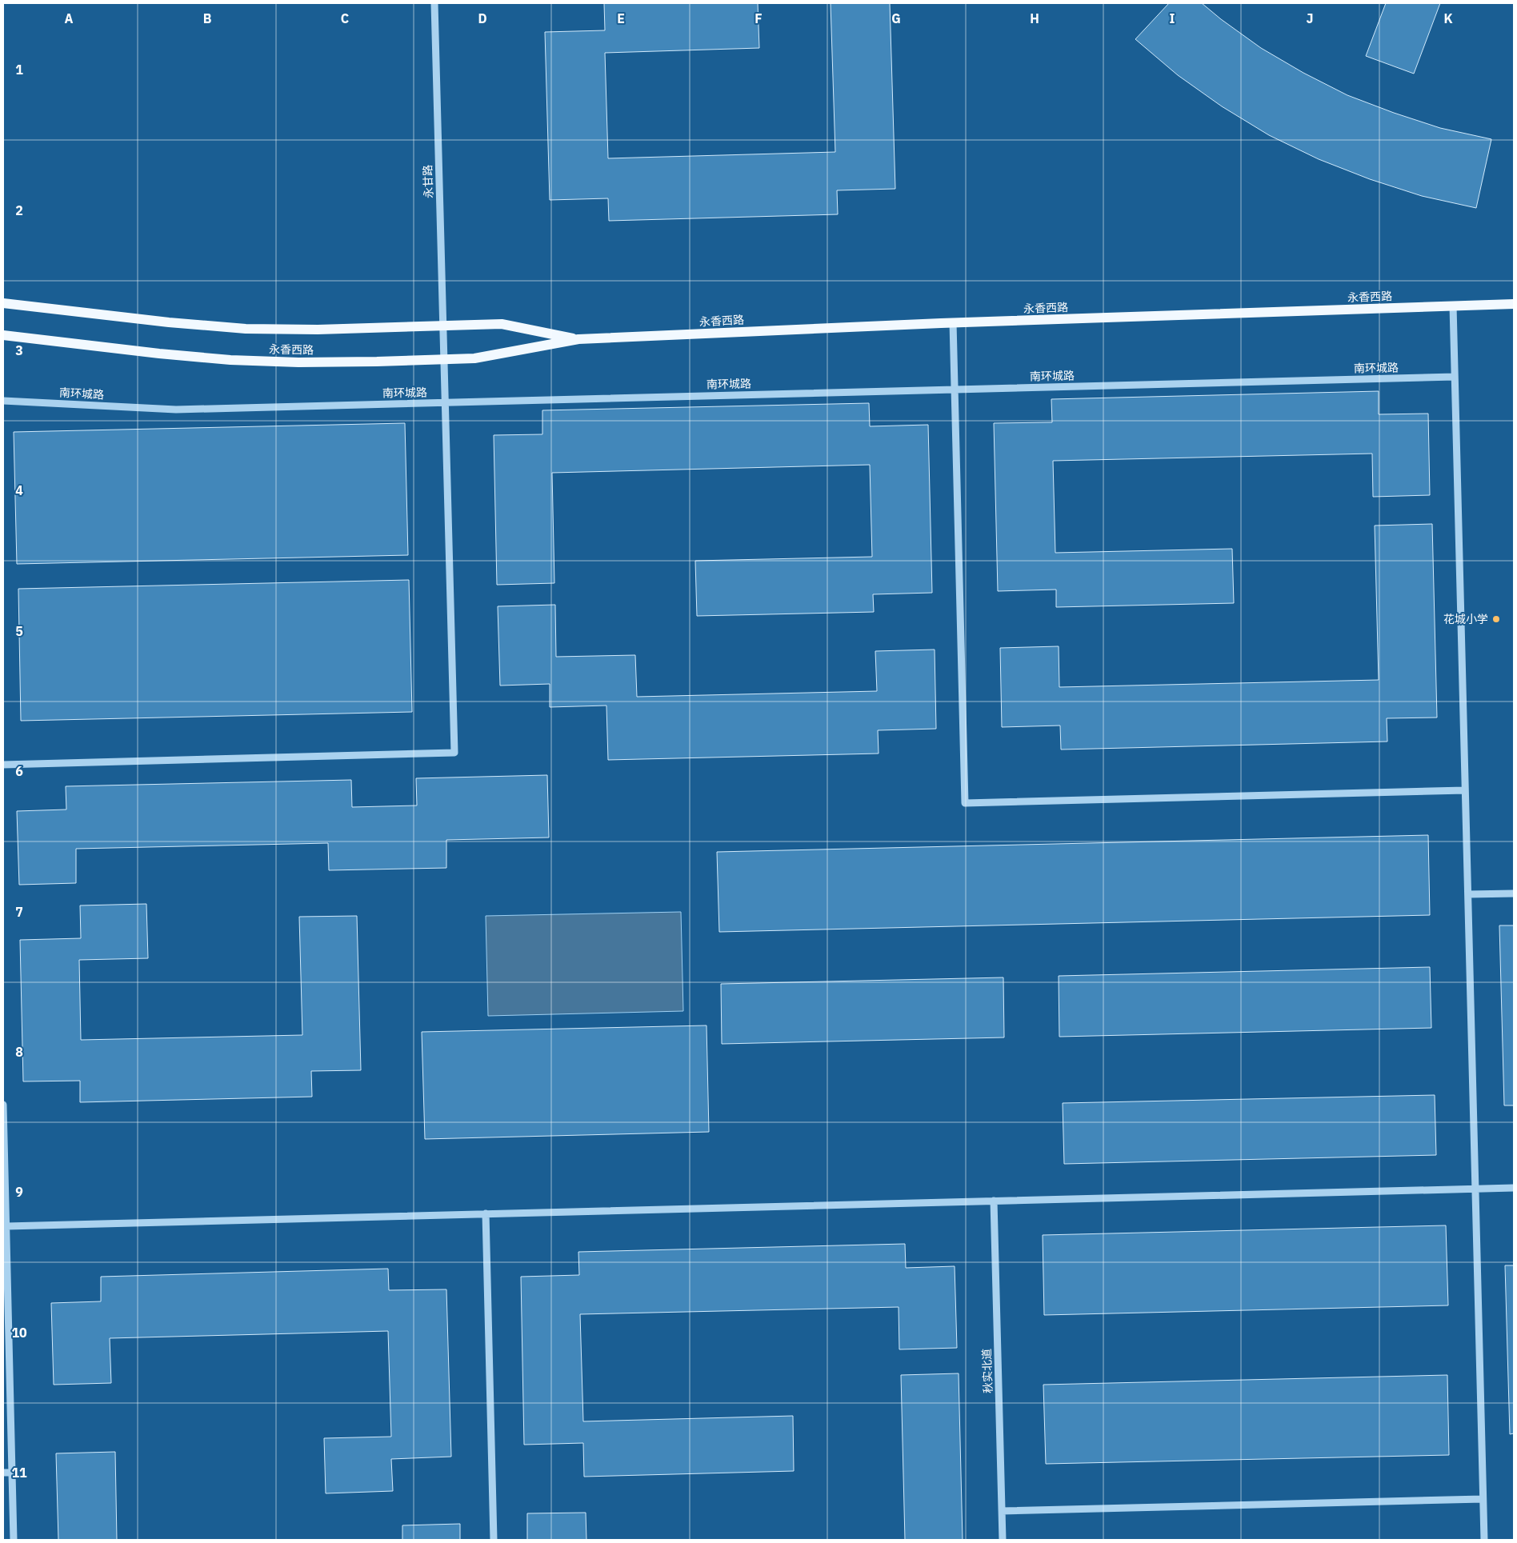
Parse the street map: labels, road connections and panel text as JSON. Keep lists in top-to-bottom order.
{
  "streets": {
    "main road": ["永香西路"],
    "street": ["永甘路", "南环城路", "秋实北道"]
  },
  "crossings": [
    ["永甘路", "永香西路"],
    ["永甘路", "南环城路"]
  ],
  "places": ["花城小学"],
  "grid": {
    "columns": [
      "A",
      "B",
      "C",
      "D",
      "E",
      "F",
      "G",
      "H",
      "I",
      "J",
      "K"
    ],
    "rows": [
      "1",
      "2",
      "3",
      "4",
      "5",
      "6",
      "7",
      "8",
      "9",
      "10",
      "11"
    ]
  }
}
